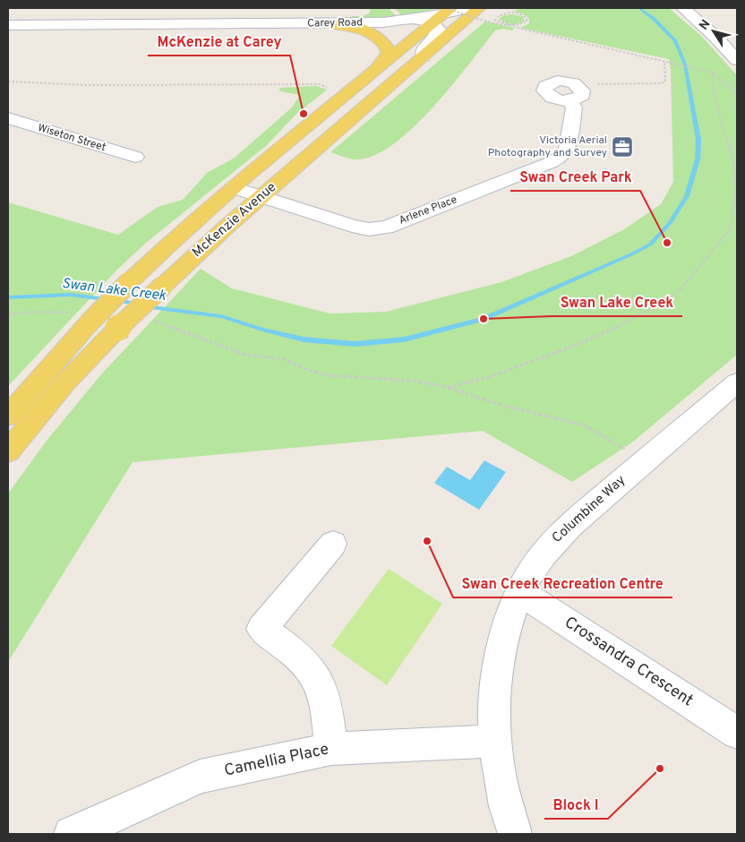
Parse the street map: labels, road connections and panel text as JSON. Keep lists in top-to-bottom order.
{
  "streets": {
    "main road": ["McKenzie Avenue"],
    "street": [
      "Carey Road",
      "Wiseton Street",
      "Arlene Place",
      "Columbine Way",
      "Crossandra Crescent",
      "Camellia Place"
    ]
  },
  "crossings": [
    ["Carey Road", "McKenzie Avenue"],
    ["Arlene Place", "McKenzie Avenue"],
    ["Columbine Way", "Crossandra Crescent"],
    ["Columbine Way", "Camellia Place"]
  ],
  "water": ["Swan Lake Creek"],
  "places": {
    "other": [
      "McKenzie at Carey",
      "Swan Creek Park",
      "Swan Lake Creek",
      "Swan Creek Recreation Centre",
      "Block I"
    ],
    "office": ["Victoria Aerial Photography and Survey"]
  },
  "north": "top left"
}
